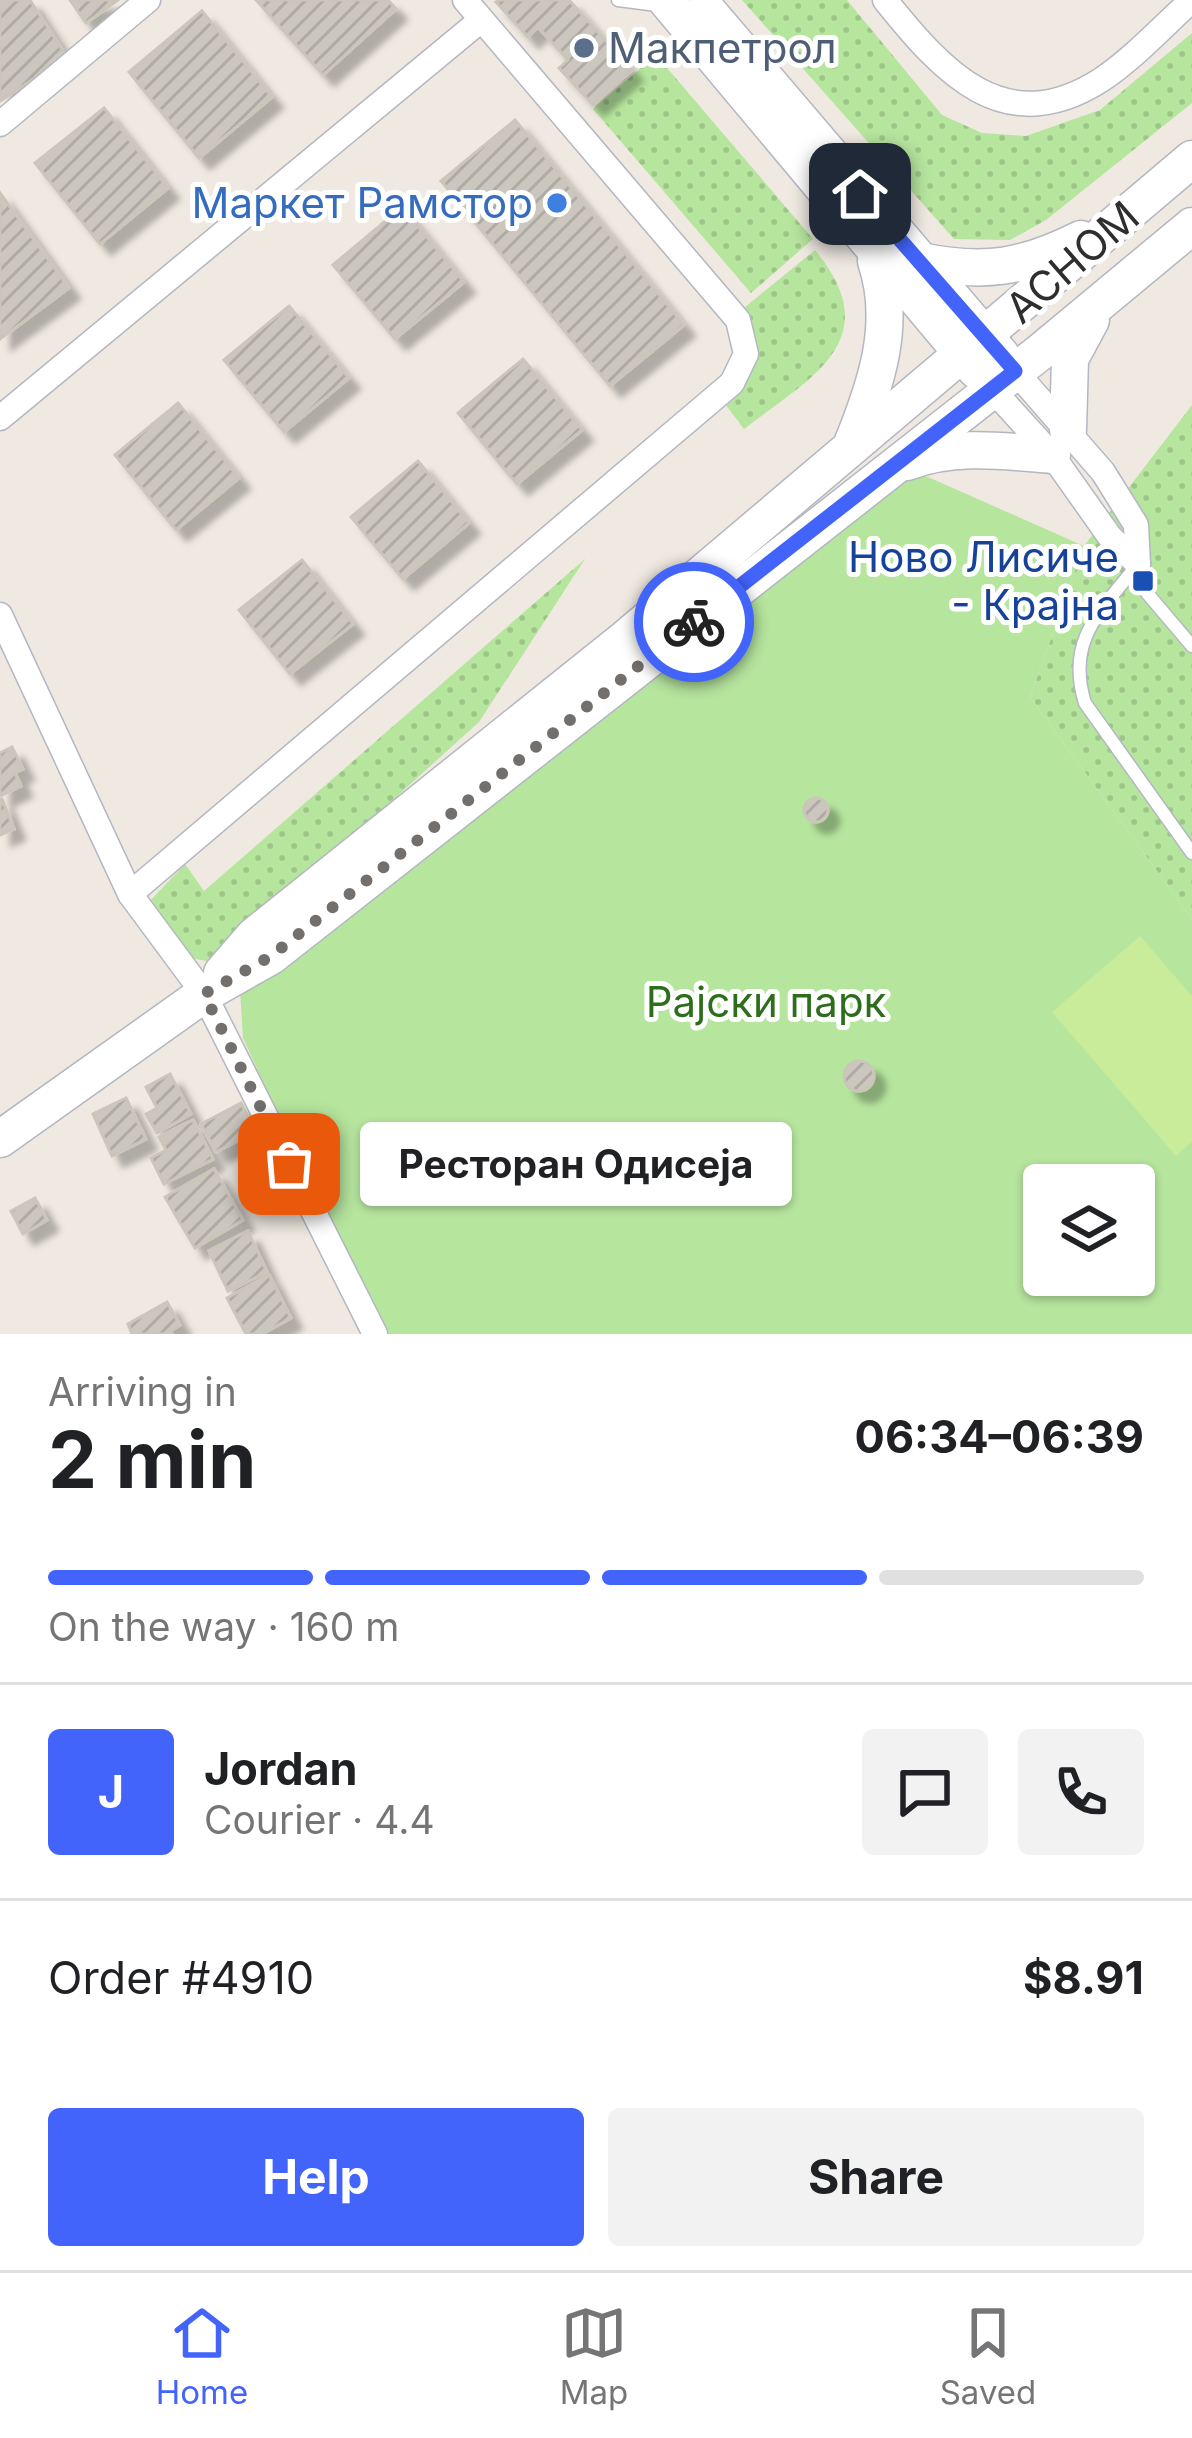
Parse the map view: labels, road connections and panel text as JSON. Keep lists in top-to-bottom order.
{
  "streets": {
    "street": ["АСНОМ"]
  },
  "parks": ["Рајски парк"],
  "places": {
    "other": ["Макпетрол", "Маркет Рамстор", "Ресторан Одисеја"],
    "transit": ["Ново Лисиче - Крајна"]
  },
  "page": {
    "bubble": "Ресторан Одисеја",
    "heading": ["2 min", "Arriving in", "06:34–06:39"],
    "panel": [
      "Jordan",
      "Courier · 4.4",
      "Order #4910",
      "$8.91"
    ],
    "bar": "On the way · 160 m",
    "round": "J",
    "buttons": ["Help", "Share"],
    "tabs": ["Home", "Map", "Saved"]
  }
}
